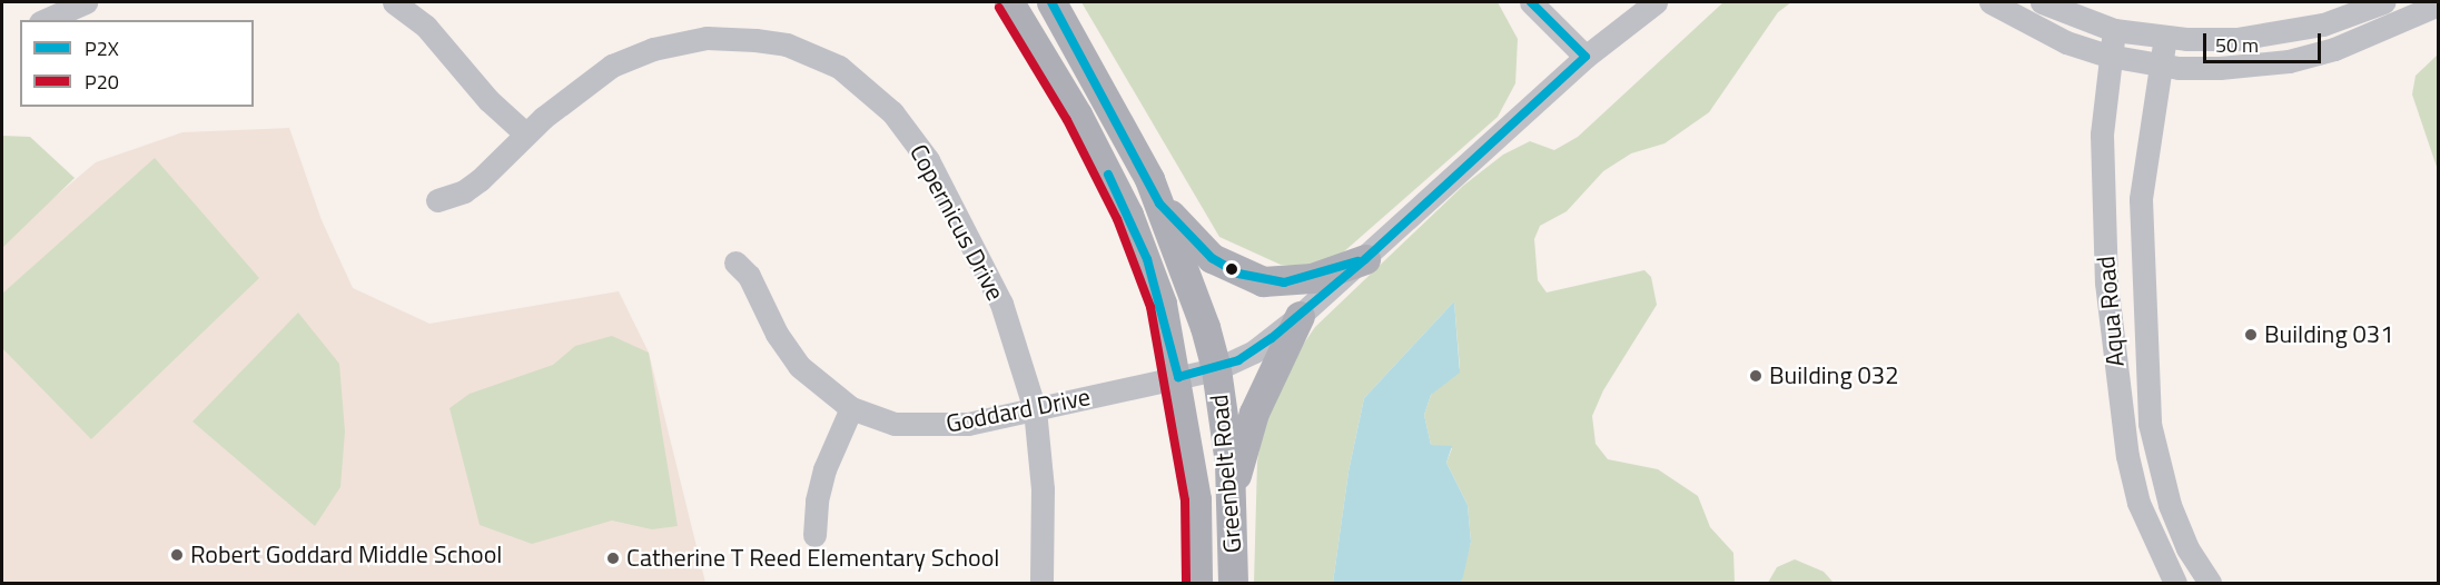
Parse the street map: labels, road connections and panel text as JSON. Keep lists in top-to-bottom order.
{
  "streets": {
    "main road": ["Greenbelt Road"],
    "street": ["Copernicus Drive", "Aqua Road", "Goddard Drive"]
  },
  "crossings": [
    ["Copernicus Drive", "Goddard Drive"],
    ["Goddard Drive", "Greenbelt Road"]
  ],
  "places": [
    "Building 031",
    "Building 032",
    "Robert Goddard Middle School",
    "Catherine T Reed Elementary School"
  ],
  "lines": ["transit line P2X", "transit line P20"],
  "legend": ["P2X", "P20"],
  "scale_bar": "50 m"
}
